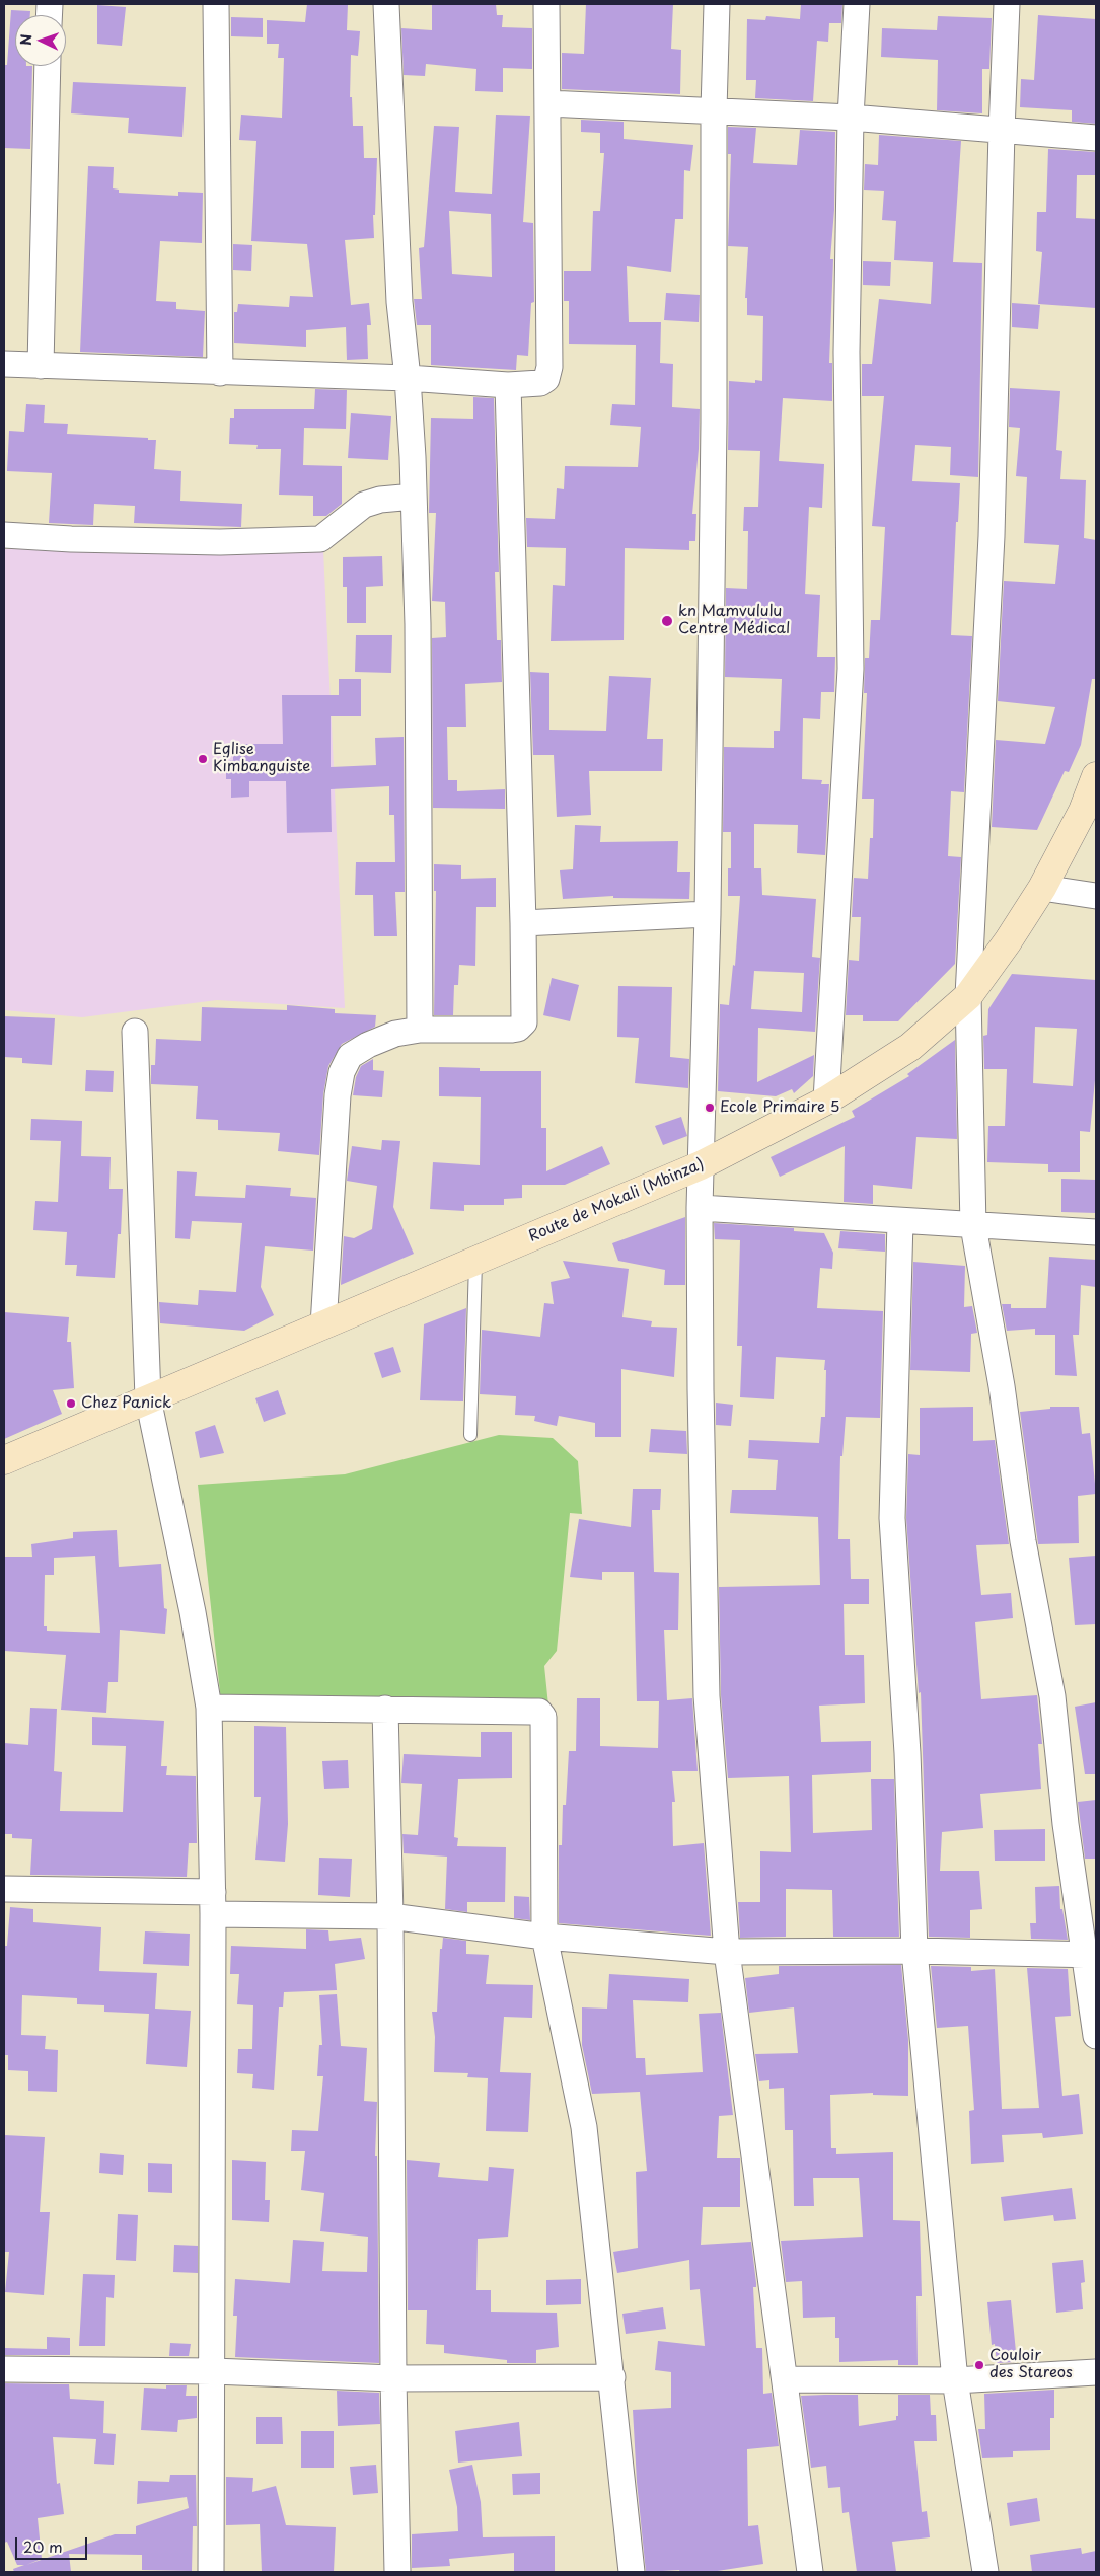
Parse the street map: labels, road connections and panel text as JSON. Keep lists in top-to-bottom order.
{
  "streets": {
    "street": ["Route de Mokali (Mbinza)"]
  },
  "places": [
    "kn Mamvululu Centre Médical",
    "Eglise Kimbanguiste",
    "Ecole Primaire 5",
    "Chez Panick",
    "Couloir des Stareos"
  ],
  "scale_bar": "20 m",
  "north": "left"
}
